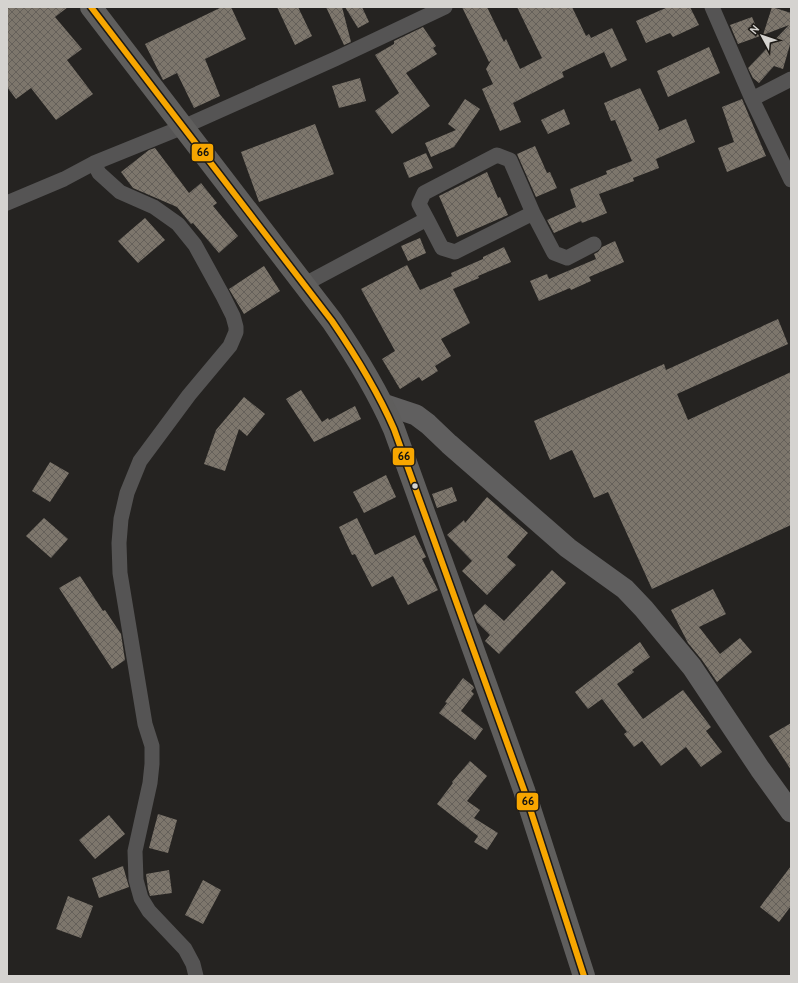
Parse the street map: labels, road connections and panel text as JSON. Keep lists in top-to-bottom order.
{
  "lines": ["transit line 66"],
  "north": "top left"
}
